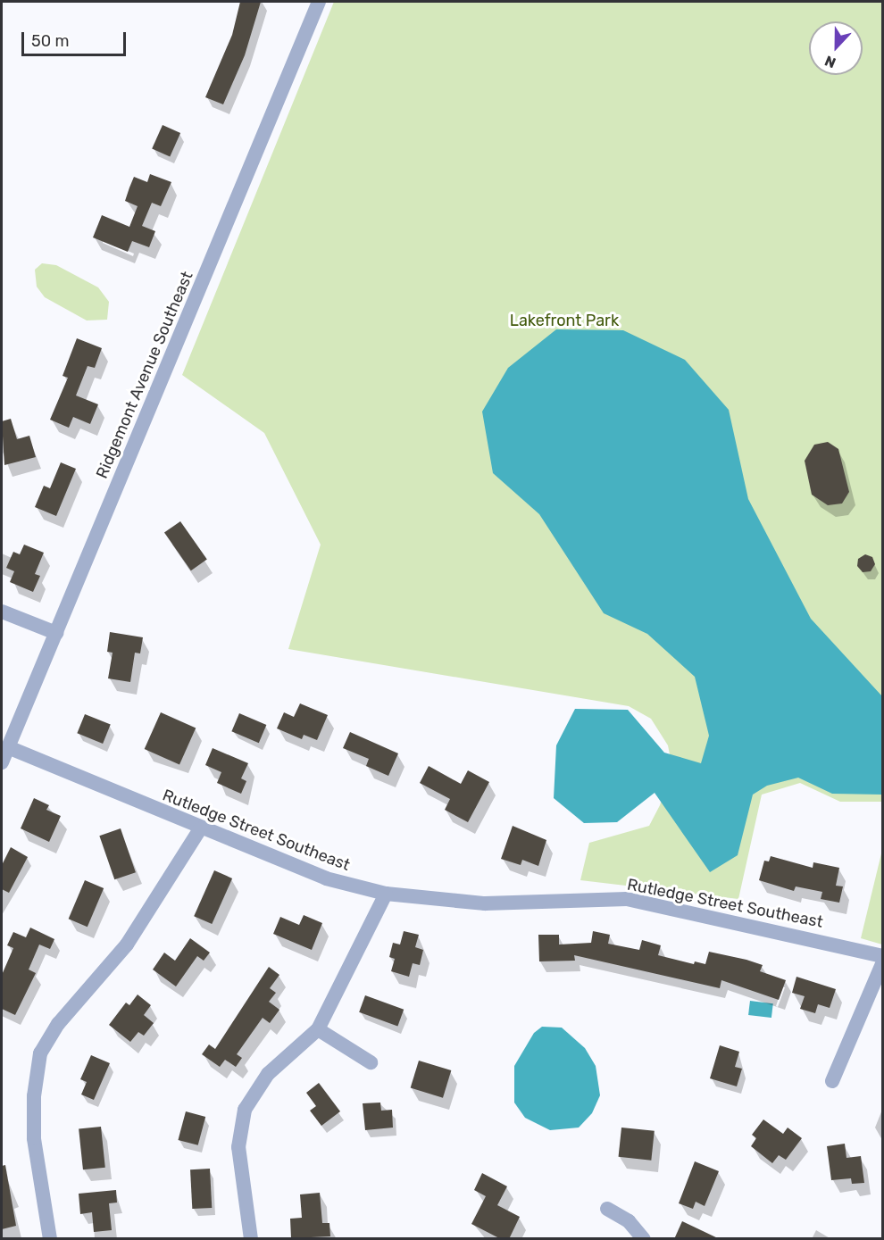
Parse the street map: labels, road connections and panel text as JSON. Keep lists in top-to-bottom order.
{
  "streets": {
    "street": ["Ridgemont Avenue Southeast", "Rutledge Street Southeast"]
  },
  "crossings": [
    ["Ridgemont Avenue Southeast", "Rutledge Street Southeast"]
  ],
  "parks": ["Lakefront Park"],
  "scale_bar": "50 m",
  "north": "bottom"
}
